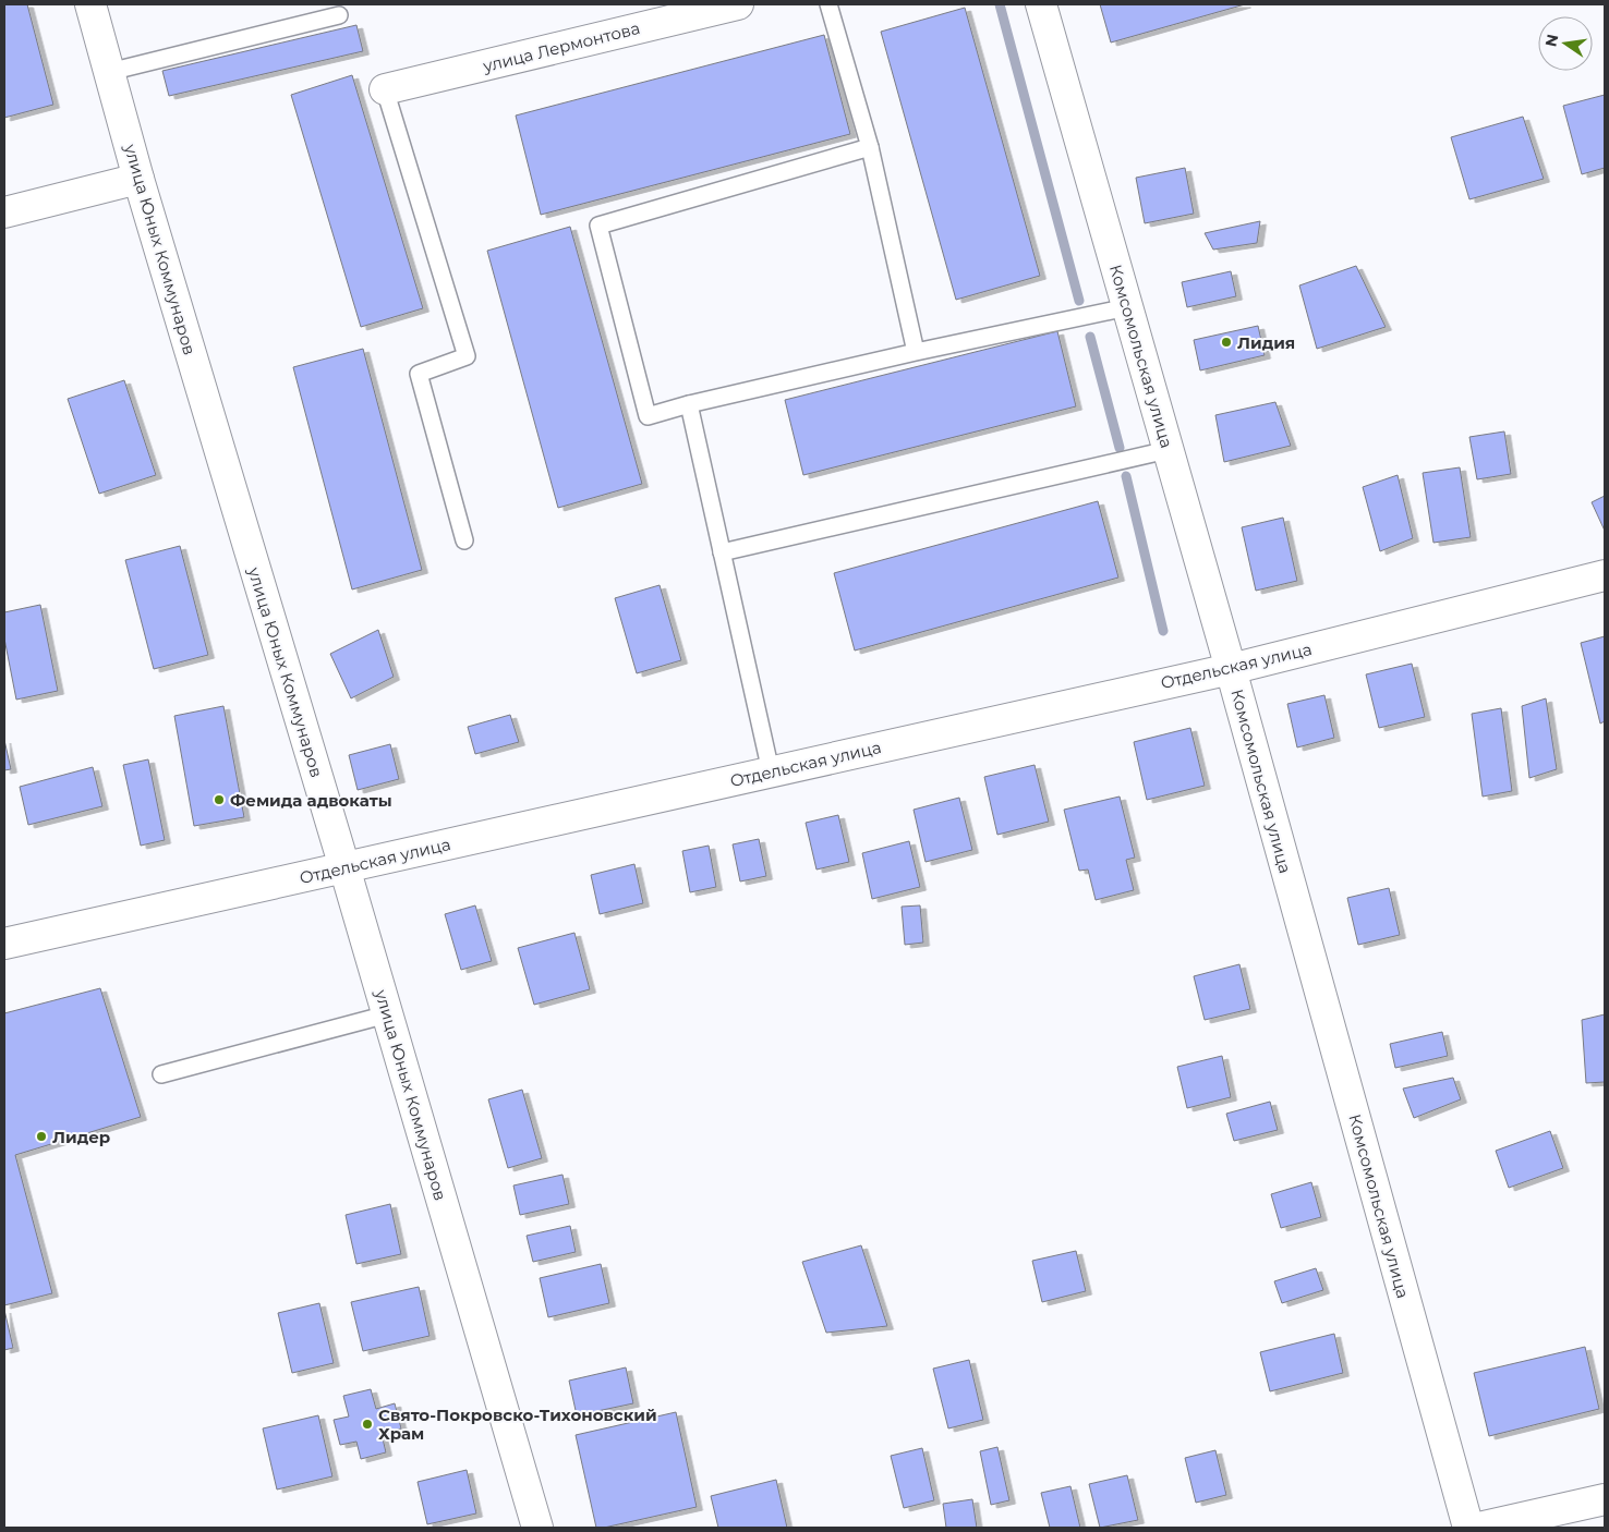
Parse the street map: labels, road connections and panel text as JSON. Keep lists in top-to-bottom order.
{
  "streets": {
    "street": [
      "улица Лермонтова",
      "улица Юных Коммунаров",
      "Комсомольская улица",
      "Отдельская улица"
    ]
  },
  "crossings": [
    ["улица Юных Коммунаров", "Отдельская улица"],
    ["Комсомольская улица", "Отдельская улица"]
  ],
  "places": [
    "Лидия",
    "Фемида адвокаты",
    "Лидер",
    "Свято-Покровско-Тихоновский Храм"
  ],
  "north": "left"
}
